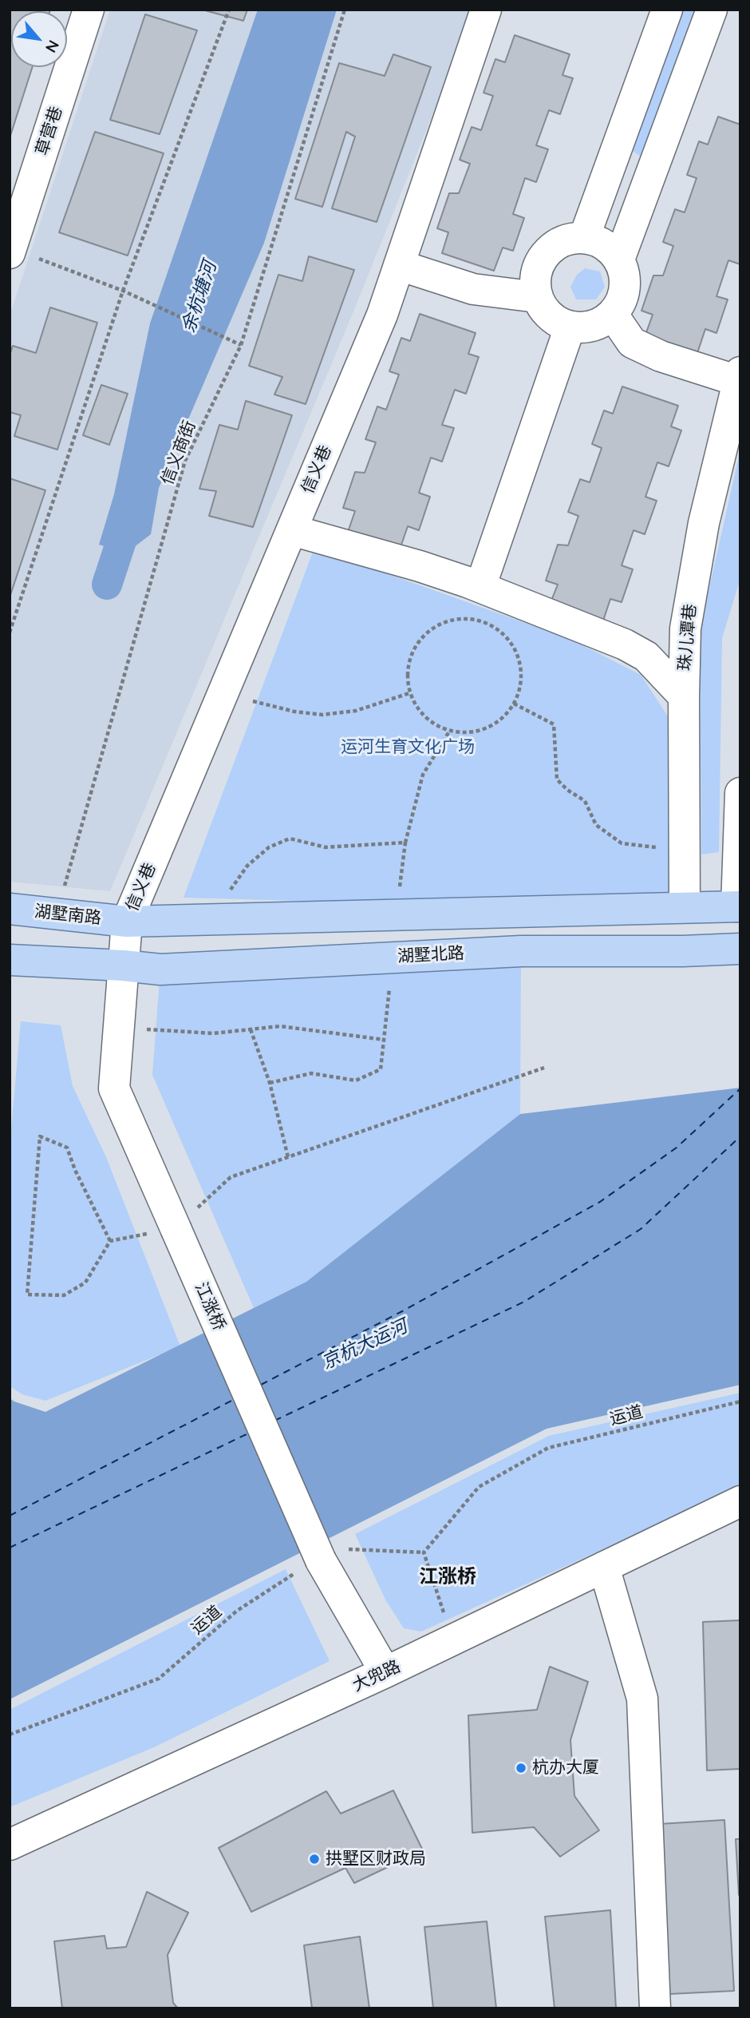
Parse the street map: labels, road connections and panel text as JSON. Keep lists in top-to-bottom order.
{
  "streets": {
    "main road": ["湖墅南路", "湖墅北路"],
    "street": [
      "草营巷",
      "信义巷",
      "珠儿潭巷",
      "江涨桥",
      "大兜路"
    ],
    "path": ["信义商街", "运道"]
  },
  "crossings": [
    ["信义商街", "湖墅南路"],
    ["信义巷", "湖墅南路"],
    ["信义巷", "江涨桥"],
    ["湖墅南路", "江涨桥"],
    ["湖墅北路", "江涨桥"],
    ["江涨桥", "运道"],
    ["江涨桥", "大兜路"]
  ],
  "districts": ["江涨桥"],
  "water": ["余杭塘河", "京杭大运河"],
  "parks": ["运河生育文化广场"],
  "places": ["杭办大厦", "拱墅区财政局"],
  "north": "bottom right"
}
